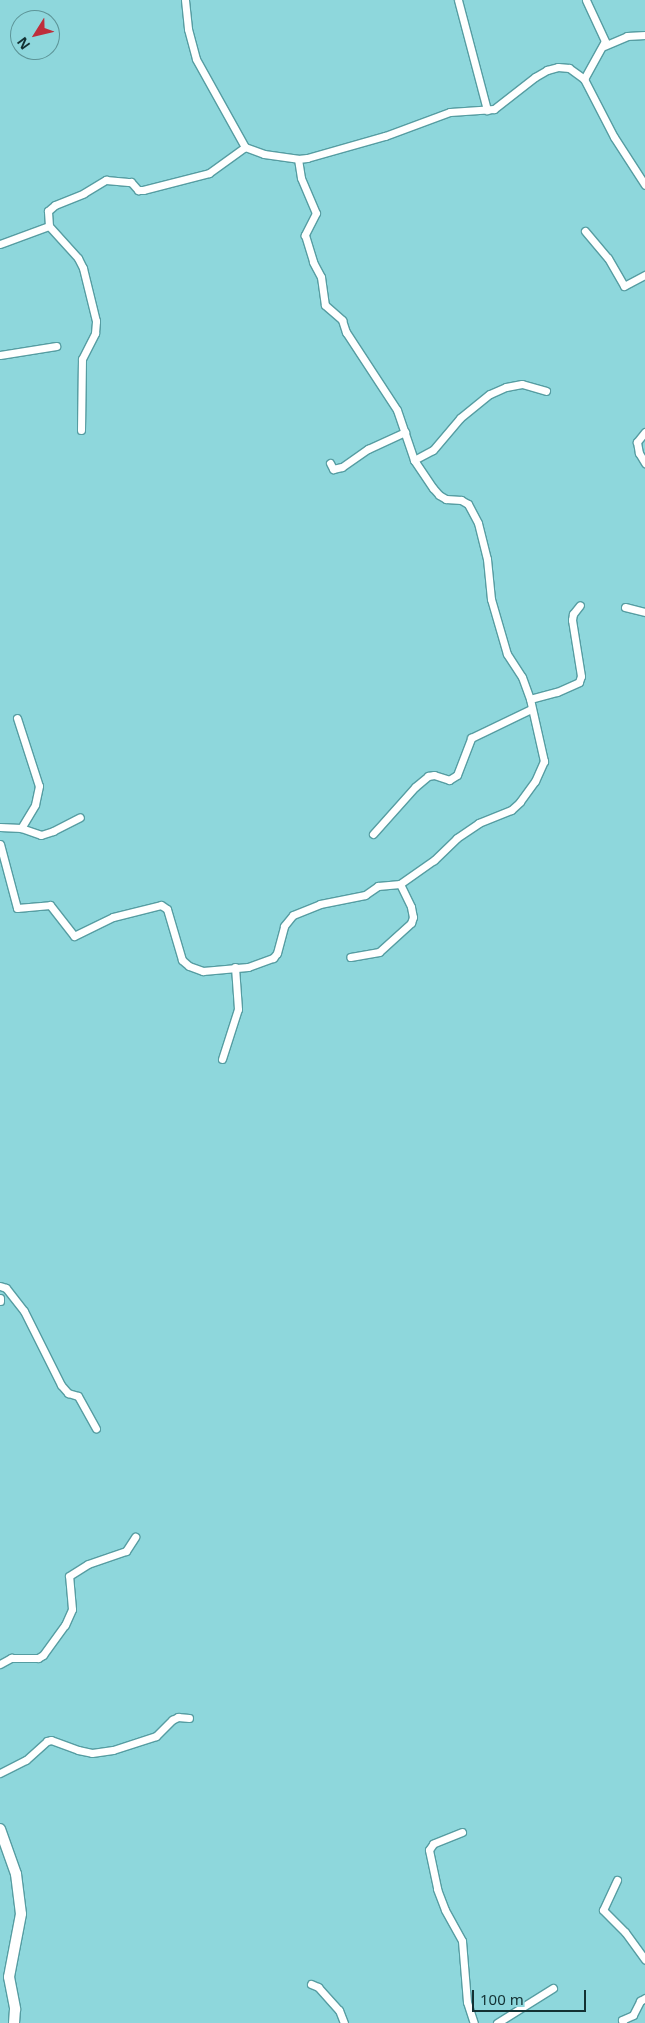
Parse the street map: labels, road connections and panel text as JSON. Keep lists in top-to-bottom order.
{
  "scale_bar": "100 m",
  "north": "bottom left"
}
